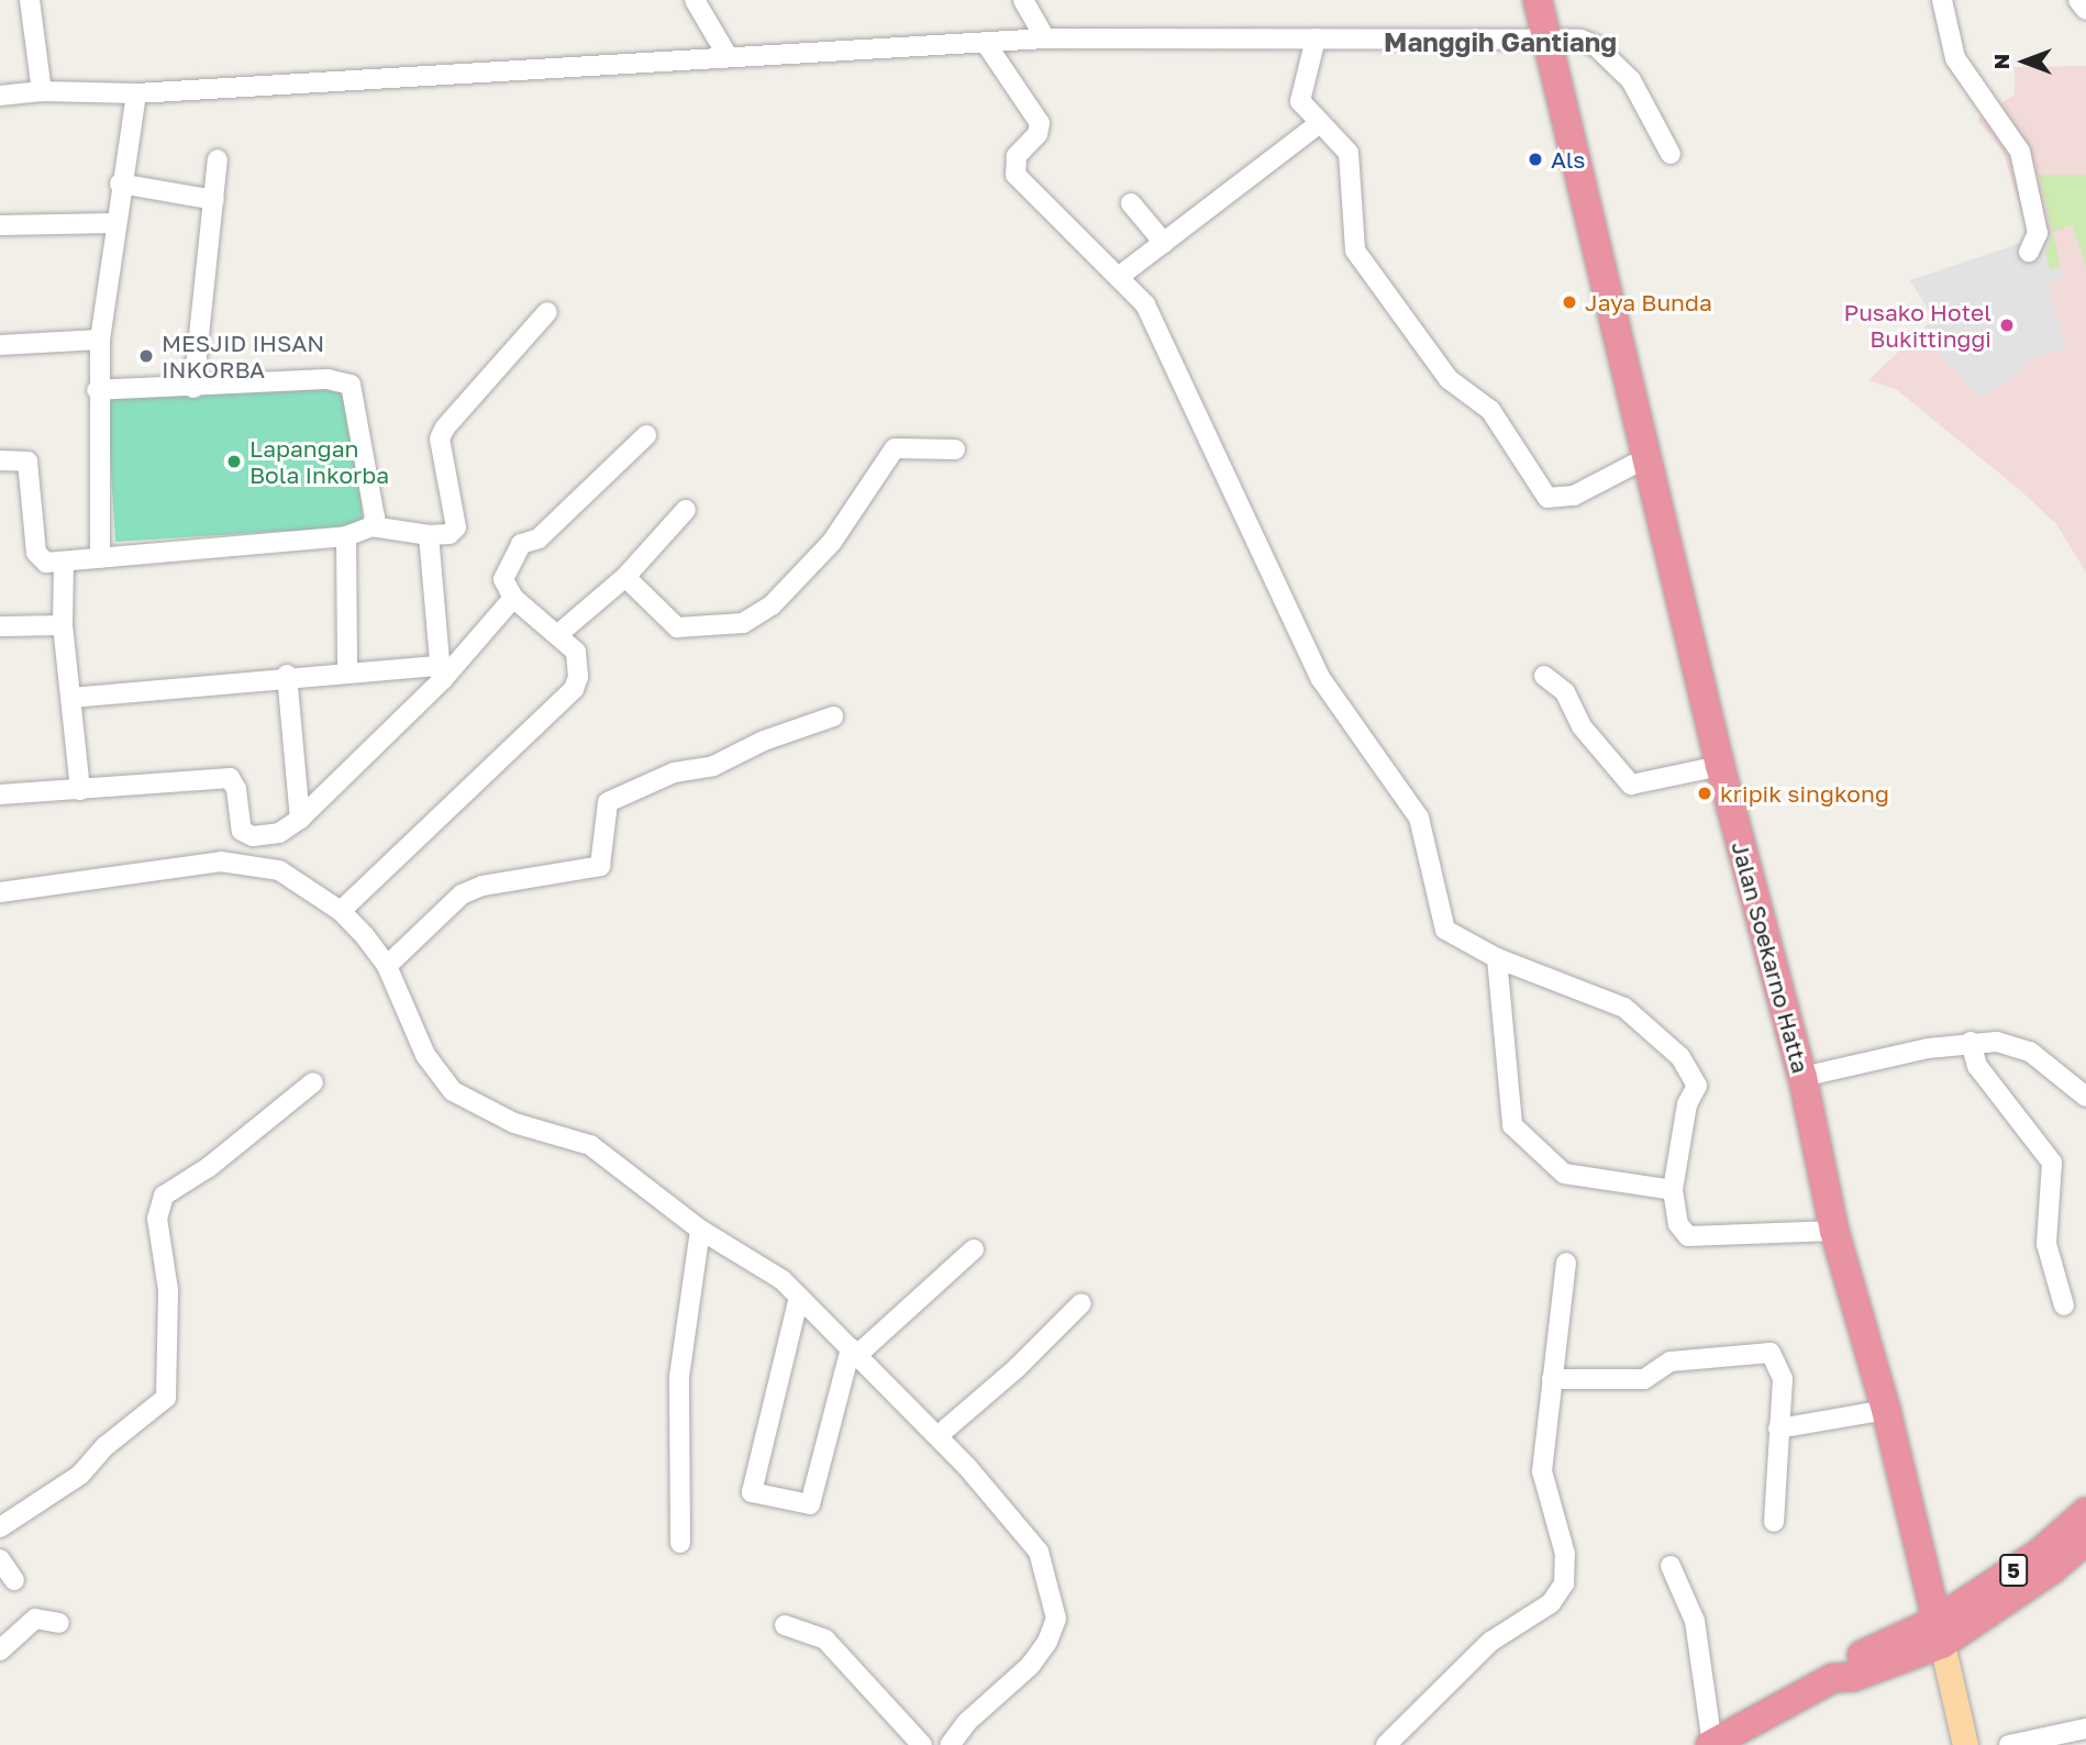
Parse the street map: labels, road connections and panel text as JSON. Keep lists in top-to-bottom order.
{
  "streets": {
    "highway": ["Jalan Soekarno Hatta", "5"]
  },
  "crossings": [
    ["Jalan Soekarno Hatta", "5"]
  ],
  "districts": ["Manggih Gantiang"],
  "places": [
    "Als",
    "Jaya Bunda",
    "Pusako Hotel Bukittinggi",
    "MESJID IHSAN INKORBA",
    "Lapangan Bola Inkorba",
    "kripik singkong"
  ],
  "north": "left"
}
